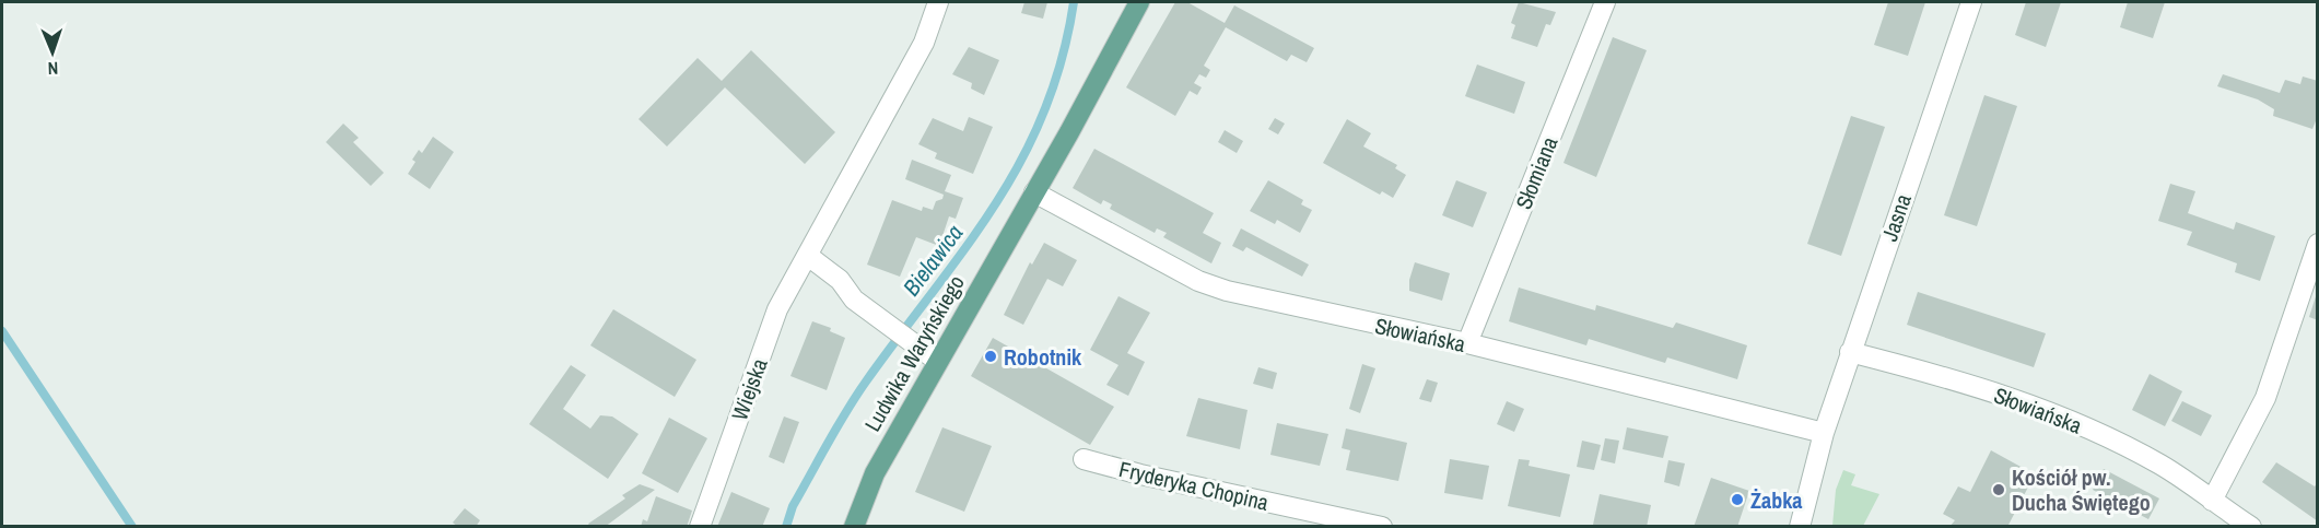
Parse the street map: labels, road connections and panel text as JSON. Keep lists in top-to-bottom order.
{
  "streets": {
    "main road": ["Ludwika Waryńskiego"],
    "street": [
      "Słomiana",
      "Jasna",
      "Słowiańska",
      "Wiejska",
      "Fryderyka Chopina"
    ]
  },
  "crossings": [
    ["Słomiana", "Słowiańska"],
    ["Jasna", "Słowiańska"],
    ["Słowiańska", "Ludwika Waryńskiego"]
  ],
  "water": ["Bielawica"],
  "places": ["Robotnik", "Kościół pw. Ducha Świętego", "Żabka"],
  "north": "bottom"
}
